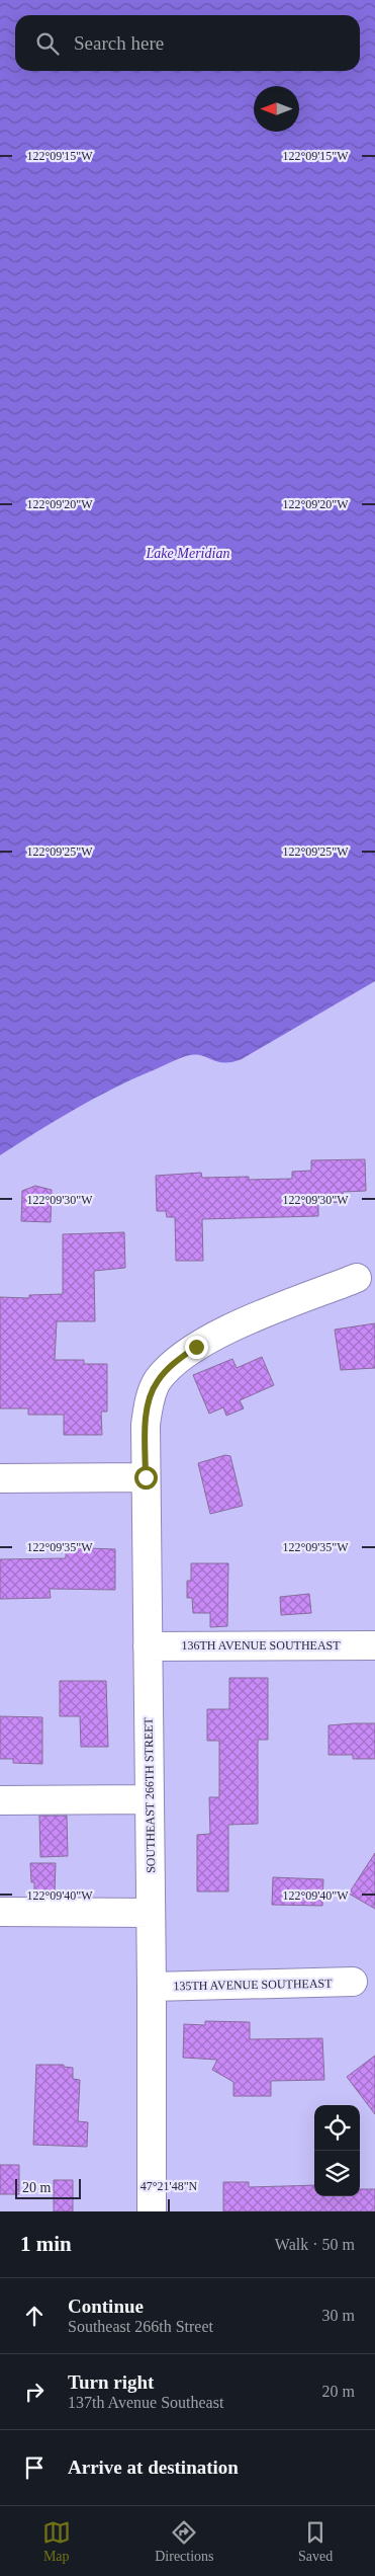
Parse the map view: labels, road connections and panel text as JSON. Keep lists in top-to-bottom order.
{
  "streets": {
    "street": ["136TH AVENUE SOUTHEAST", "SOUTHEAST 266TH STREET", "135TH AVENUE SOUTHEAST"]
  },
  "crossings": [
    ["136TH AVENUE SOUTHEAST", "SOUTHEAST 266TH STREET"],
    ["SOUTHEAST 266TH STREET", "135TH AVENUE SOUTHEAST"]
  ],
  "water": ["Lake Meridian"],
  "scale_bar": "20 m",
  "north": "left",
  "page": {
    "search": "Search here",
    "scale": "20 m",
    "heading": ["1 min", "Walk · 50 m"],
    "list": [
      ["Continue", "Southeast 266th Street", "30 m"],
      ["Turn right", "137th Avenue Southeast", "20 m"],
      "Arrive at destination"
    ],
    "nav": ["Map", "Directions", "Saved"]
  },
  "coordinates": [
    "122°09'15\"W",
    "122°09'20\"W",
    "122°09'25\"W",
    "122°09'30\"W",
    "122°09'35\"W",
    "122°09'40\"W",
    "47°21'48\"N"
  ]
}
